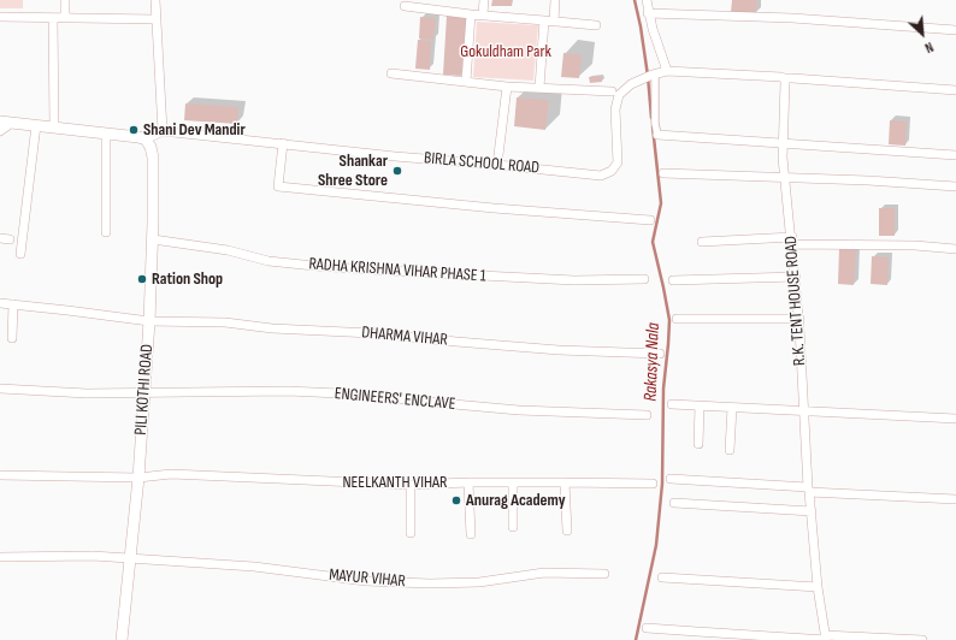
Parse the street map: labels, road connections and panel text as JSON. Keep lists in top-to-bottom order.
{
  "streets": {
    "street": [
      "BIRLA SCHOOL ROAD",
      "RADHA KRISHNA VIHAR PHASE 1",
      "R.K. TENT HOUSE ROAD",
      "DHARMA VIHAR",
      "PILI KOTHI ROAD",
      "ENGINEERS' ENCLAVE",
      "NEELKANTH VIHAR",
      "MAYUR VIHAR"
    ]
  },
  "crossings": [
    ["RADHA KRISHNA VIHAR PHASE 1", "PILI KOTHI ROAD"],
    ["DHARMA VIHAR", "PILI KOTHI ROAD"],
    ["PILI KOTHI ROAD", "ENGINEERS' ENCLAVE"],
    ["PILI KOTHI ROAD", "NEELKANTH VIHAR"],
    ["PILI KOTHI ROAD", "MAYUR VIHAR"]
  ],
  "water": ["Rakasya Nala"],
  "parks": ["Gokuldham Park"],
  "places": [
    "Shani Dev Mandir",
    "Shankar Shree Store",
    "Ration Shop",
    "Anurag Academy"
  ],
  "north": "bottom right"
}
